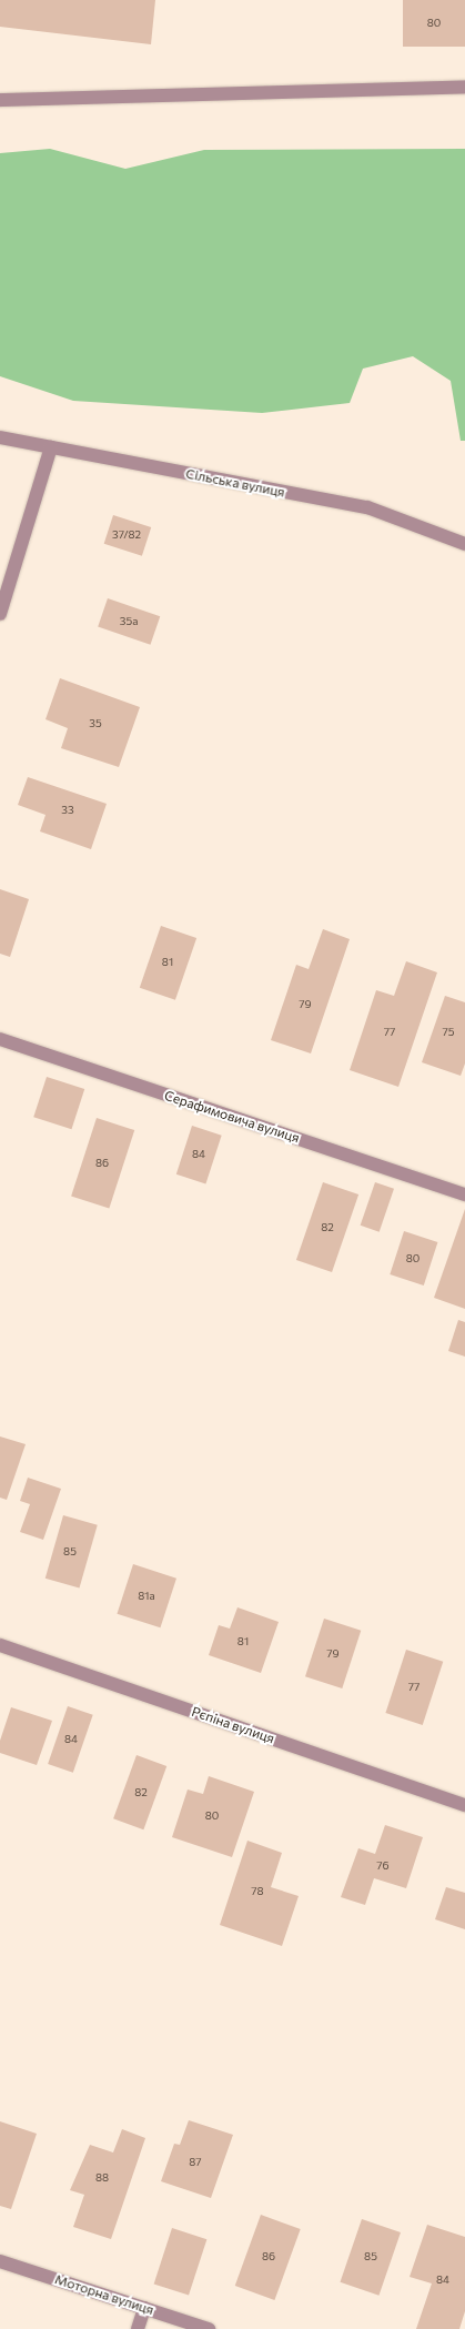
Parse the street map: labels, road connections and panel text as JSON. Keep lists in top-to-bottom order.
{
  "streets": {
    "street": [
      "Сільська вулиця",
      "Серафимовича вулиця",
      "Рєпіна вулиця",
      "Моторна вулиця"
    ]
  },
  "house_numbers": [
    "80",
    "37/82",
    "35а",
    "35",
    "33",
    "81",
    "79",
    "77",
    "75",
    "84",
    "86",
    "82",
    "80",
    "85",
    "81а",
    "81",
    "79",
    "77",
    "84",
    "82",
    "80",
    "76",
    "78",
    "87",
    "88",
    "86",
    "85",
    "84"
  ]
}
